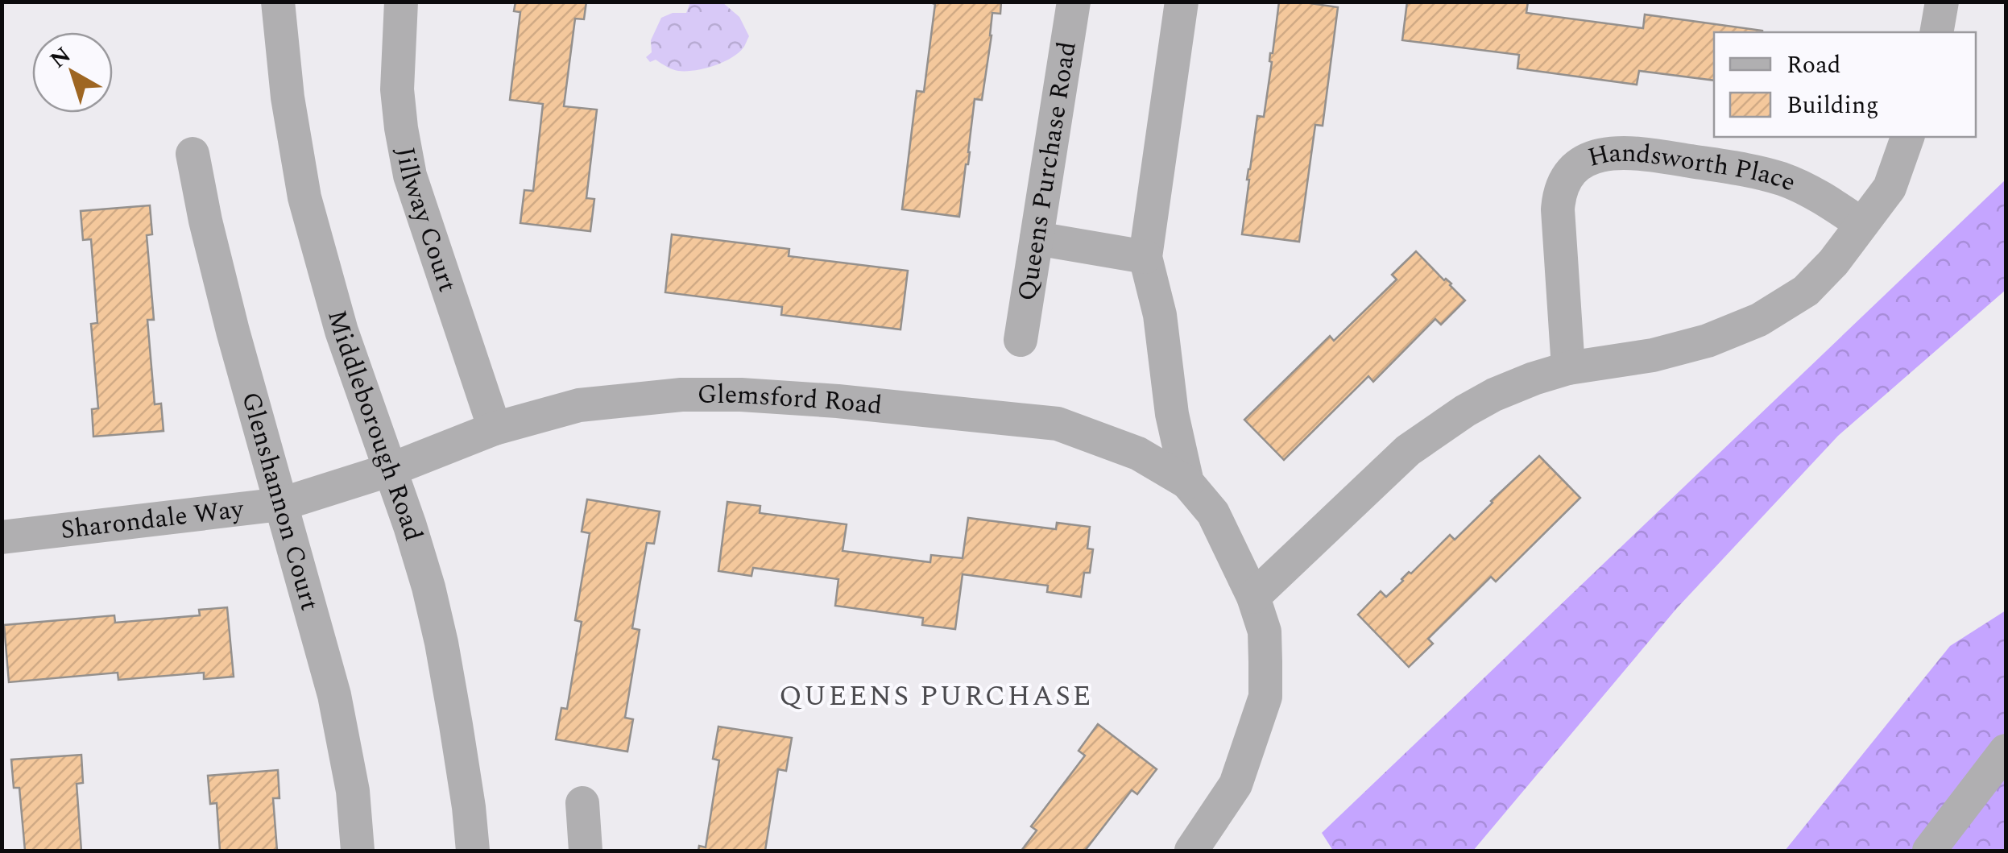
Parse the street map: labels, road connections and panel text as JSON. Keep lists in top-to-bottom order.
{
  "streets": {
    "street": [
      "Queens Purchase Road",
      "Handsworth Place",
      "Jillway Court",
      "Glemsford Road",
      "Middleborough Road",
      "Glenshannon Court",
      "Sharondale Way"
    ]
  },
  "crossings": [
    ["Jillway Court", "Glemsford Road"],
    ["Glemsford Road", "Middleborough Road"],
    ["Glemsford Road", "Sharondale Way"],
    ["Middleborough Road", "Sharondale Way"],
    ["Glenshannon Court", "Sharondale Way"]
  ],
  "districts": ["QUEENS PURCHASE"],
  "legend": ["Road", "Building"],
  "north": "top left"
}
